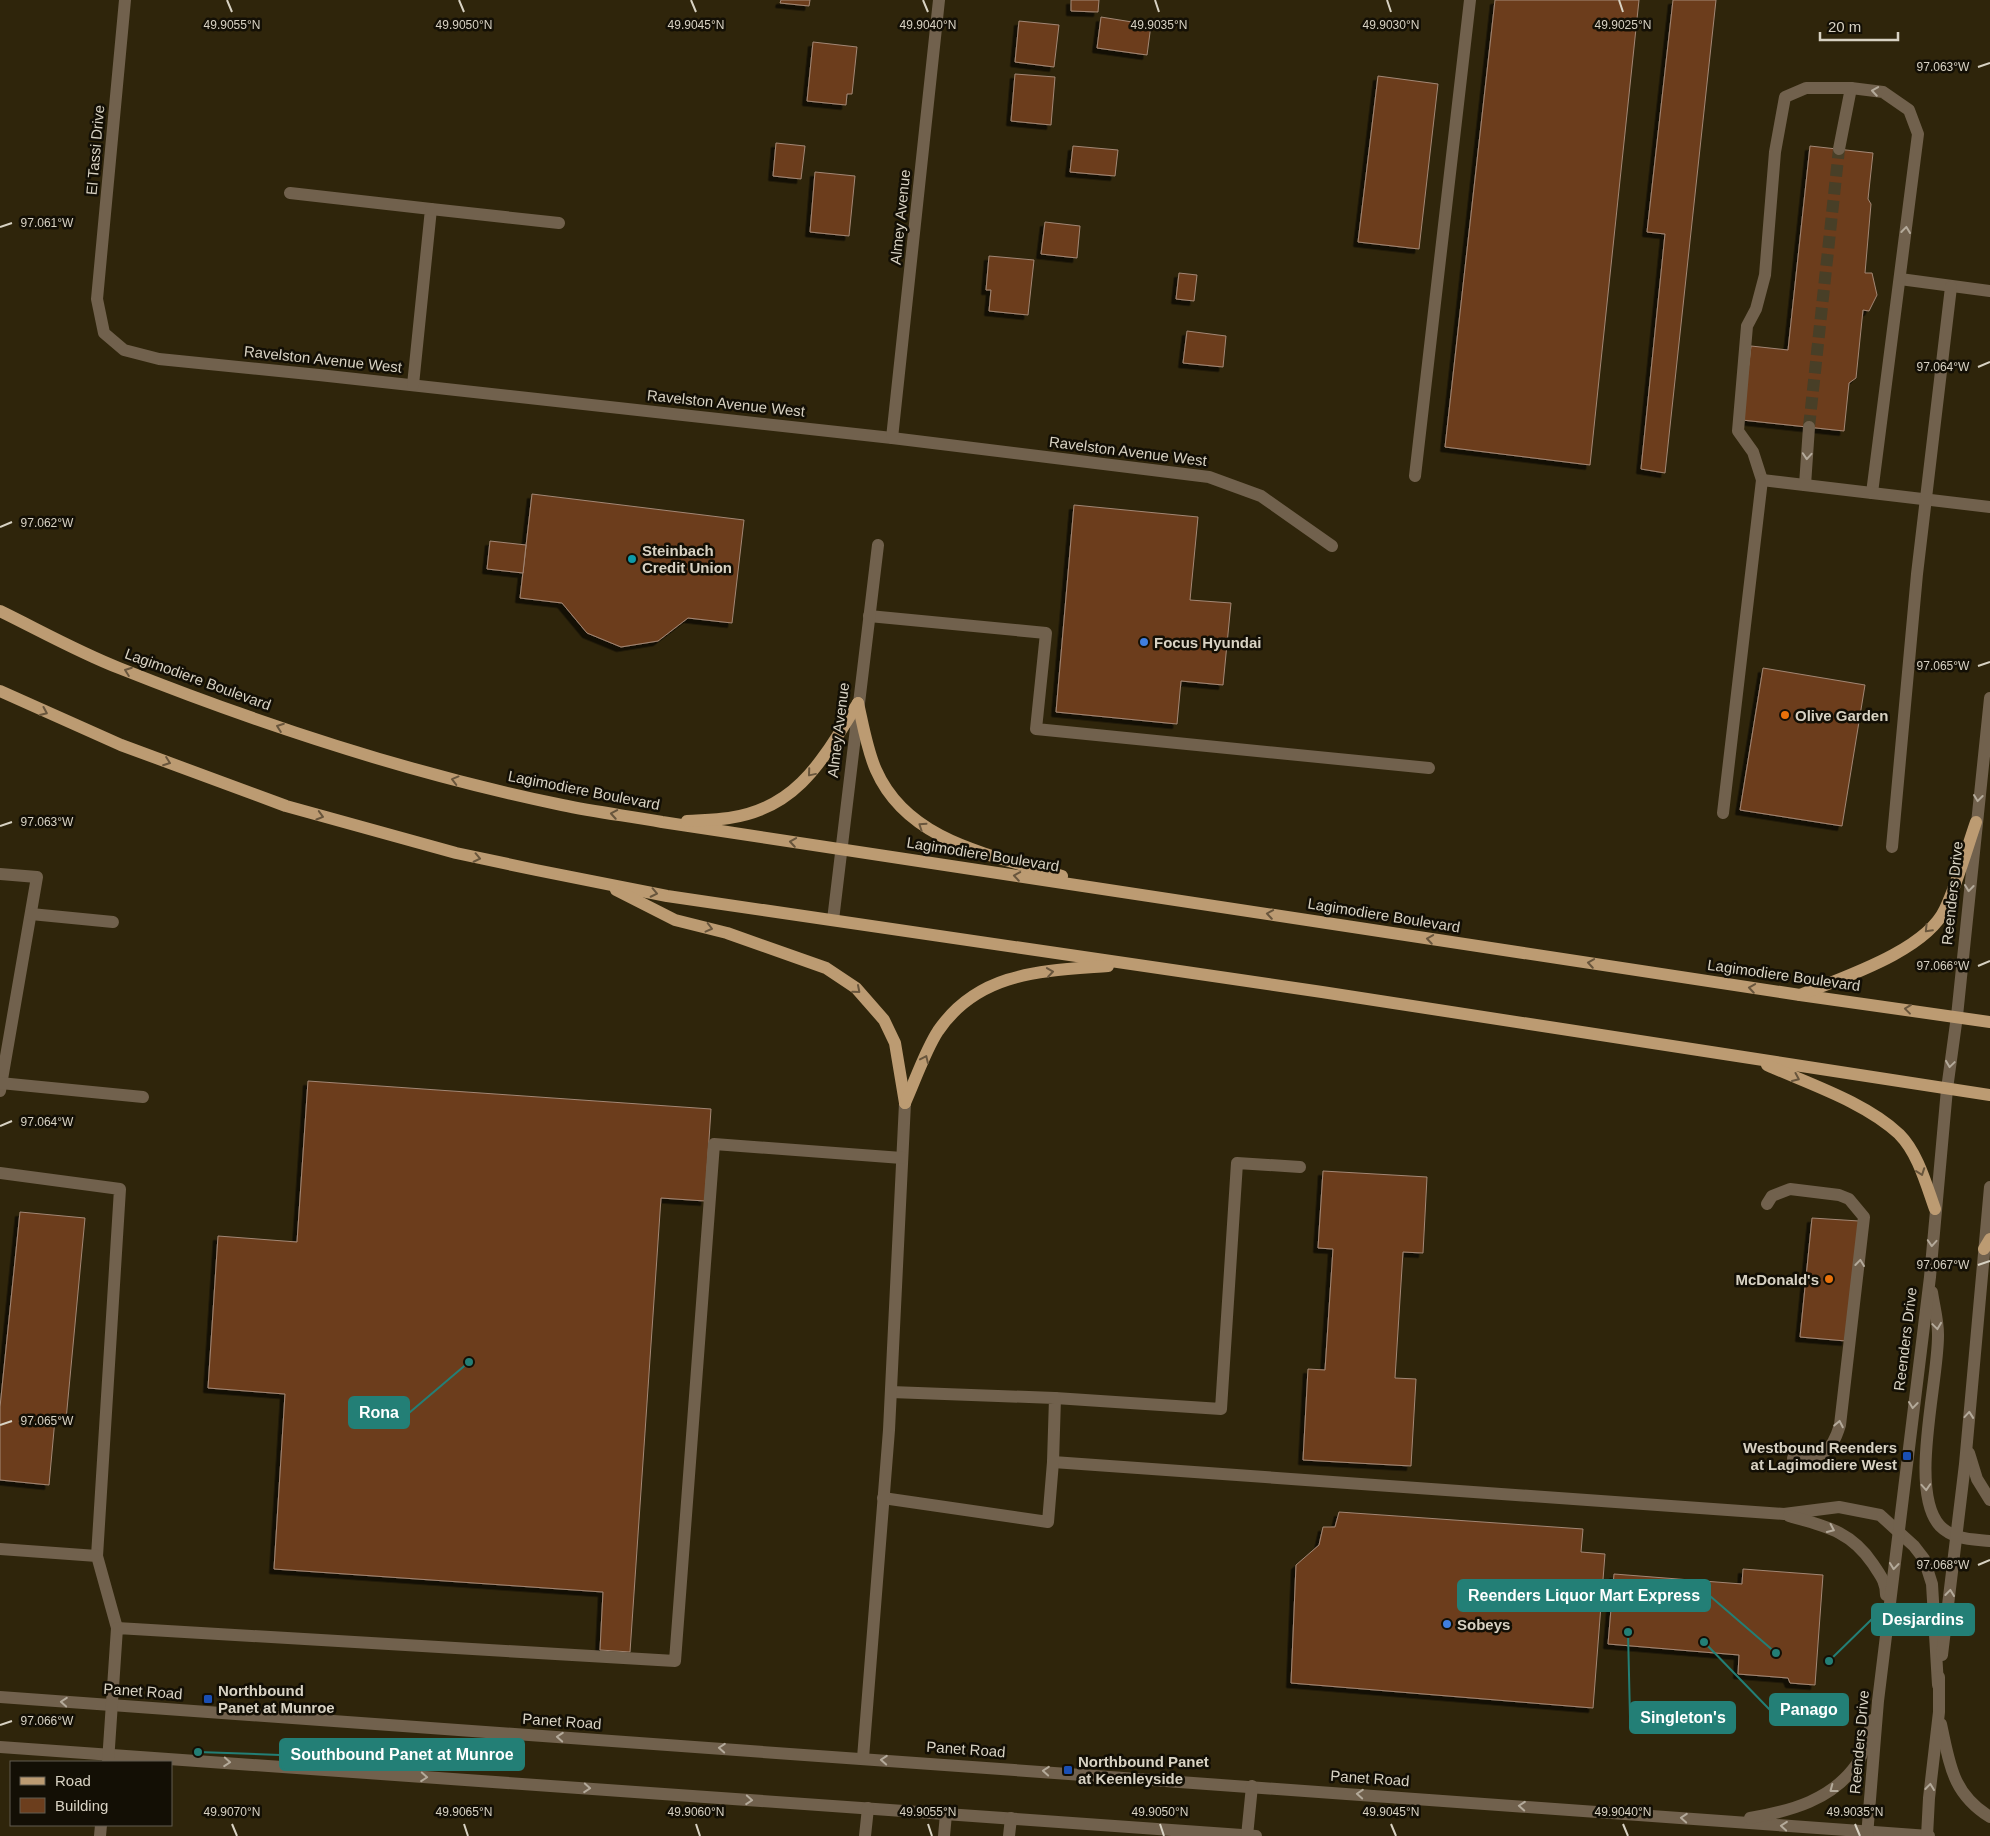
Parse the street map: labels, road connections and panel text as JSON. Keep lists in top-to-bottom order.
{
  "streets": {
    "main road": ["Lagimodiere Boulevard"],
    "street": [
      "El Tassi Drive",
      "Almey Avenue",
      "Ravelston Avenue West",
      "Reenders Drive",
      "Panet Road"
    ]
  },
  "crossings": [
    ["El Tassi Drive", "Ravelston Avenue West"],
    ["Almey Avenue", "Ravelston Avenue West"],
    ["Almey Avenue", "Lagimodiere Boulevard"],
    ["Lagimodiere Boulevard", "Reenders Drive"],
    ["Reenders Drive", "Panet Road"]
  ],
  "places": {
    "other": [
      "Steinbach Credit Union",
      "Focus Hyundai",
      "Olive Garden",
      "McDonald's",
      "Rona",
      "Sobeys",
      "Singleton's",
      "Panago",
      "Reenders Liquor Mart Express",
      "Desjardins",
      "Southbound Panet at Munroe"
    ],
    "transit": ["Westbound Reenders at Lagimodiere West", "Northbound Panet at Munroe", "Northbound Panet at Keenleyside"]
  },
  "legend": ["Road", "Building"],
  "scale_bar": "20 m",
  "coordinates": [
    "49.9055°N",
    "49.9050°N",
    "49.9045°N",
    "49.9040°N",
    "49.9035°N",
    "49.9030°N",
    "49.9025°N",
    "97.063°W",
    "97.061°W",
    "97.064°W",
    "97.062°W",
    "97.065°W",
    "97.066°W",
    "97.067°W",
    "97.068°W",
    "49.9070°N",
    "49.9065°N",
    "49.9060°N"
  ]
}
